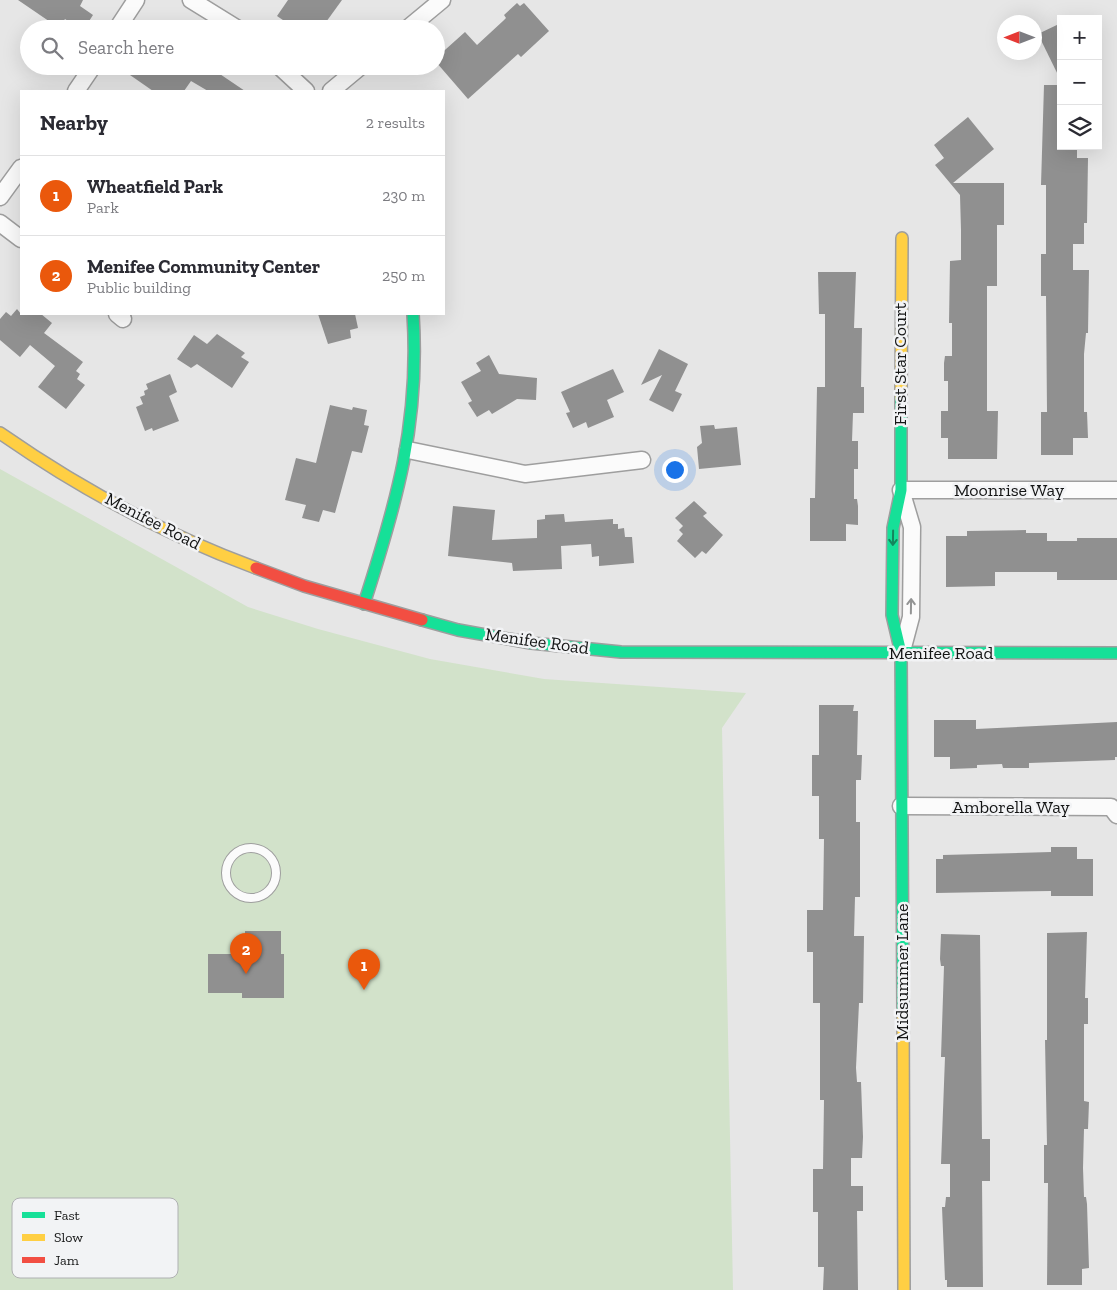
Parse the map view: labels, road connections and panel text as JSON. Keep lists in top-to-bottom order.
{
  "streets": {
    "street": [
      "First Star Court",
      "Moonrise Way",
      "Menifee Road",
      "Amborella Way",
      "Midsummer Lane"
    ]
  },
  "crossings": [
    ["First Star Court", "Moonrise Way"],
    ["First Star Court", "Menifee Road"],
    ["First Star Court", "Midsummer Lane"],
    ["Menifee Road", "Midsummer Lane"],
    ["Amborella Way", "Midsummer Lane"]
  ],
  "legend": ["Fast", "Slow", "Jam"],
  "north": "left",
  "page": {
    "map_buttons": ["+", "−"],
    "search": "Search here",
    "heading": ["Nearby", "2 results"],
    "list": [
      {
        "mark": "1",
        "name": "Wheatfield Park",
        "note": "Park",
        "value": "230 m"
      },
      {
        "mark": "2",
        "name": "Menifee Community Center",
        "note": "Public building",
        "value": "250 m"
      }
    ],
    "pins": ["2", "1"]
  }
}
